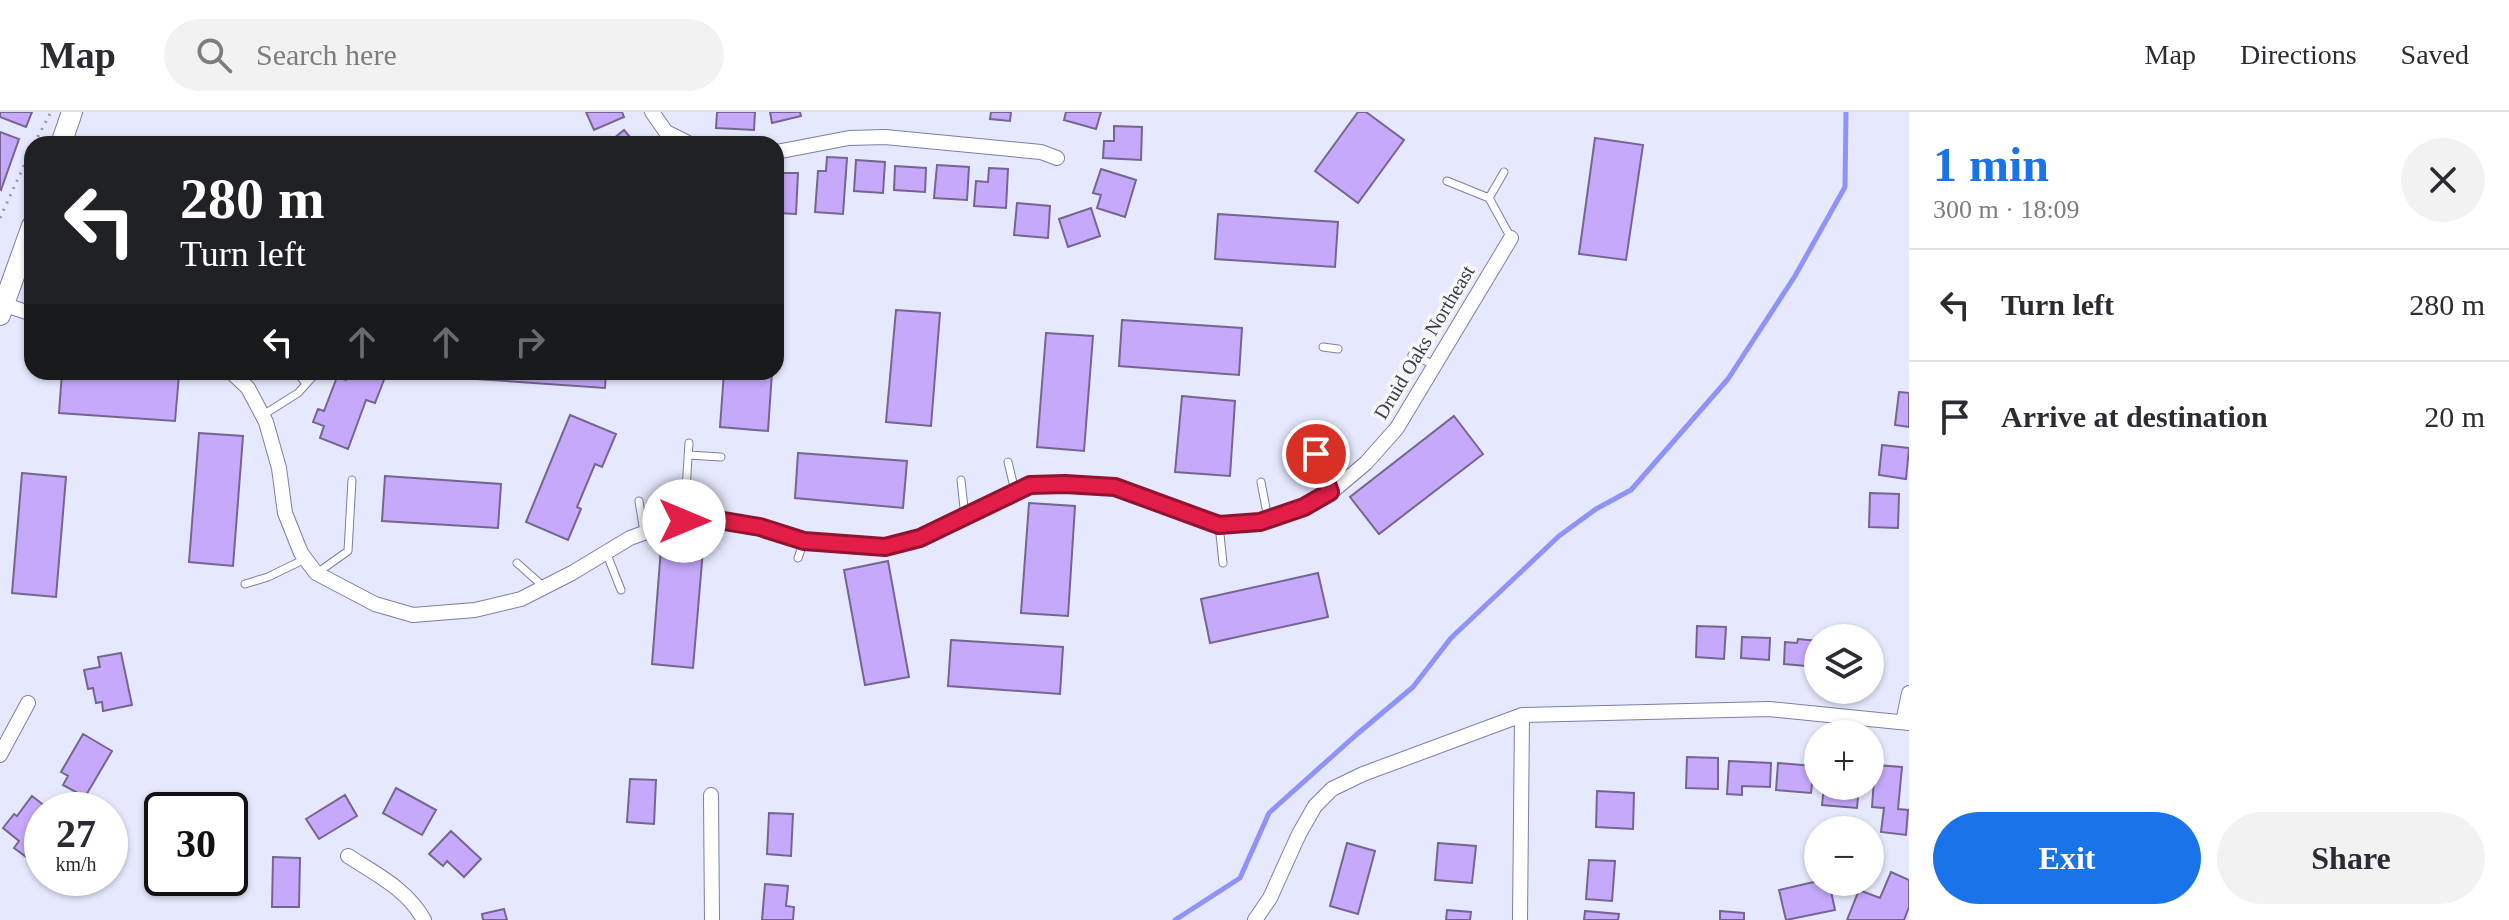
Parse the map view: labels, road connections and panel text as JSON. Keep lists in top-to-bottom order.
{
  "streets": {
    "street": ["Druid Oaks Northeast"]
  },
  "page": {
    "header": "Map",
    "search": "Search here",
    "nav": ["Map", "Directions", "Saved"],
    "heading": ["1 min", "300 m · 18:09"],
    "turn": ["280 m", "Turn left"],
    "list": [
      {
        "name": "Turn left",
        "value": "280 m"
      },
      {
        "name": "Arrive at destination",
        "value": "20 m"
      }
    ],
    "map_buttons": ["+", "−"],
    "speed": "27 km/h",
    "limit": "30",
    "buttons": ["Exit", "Share"]
  }
}
